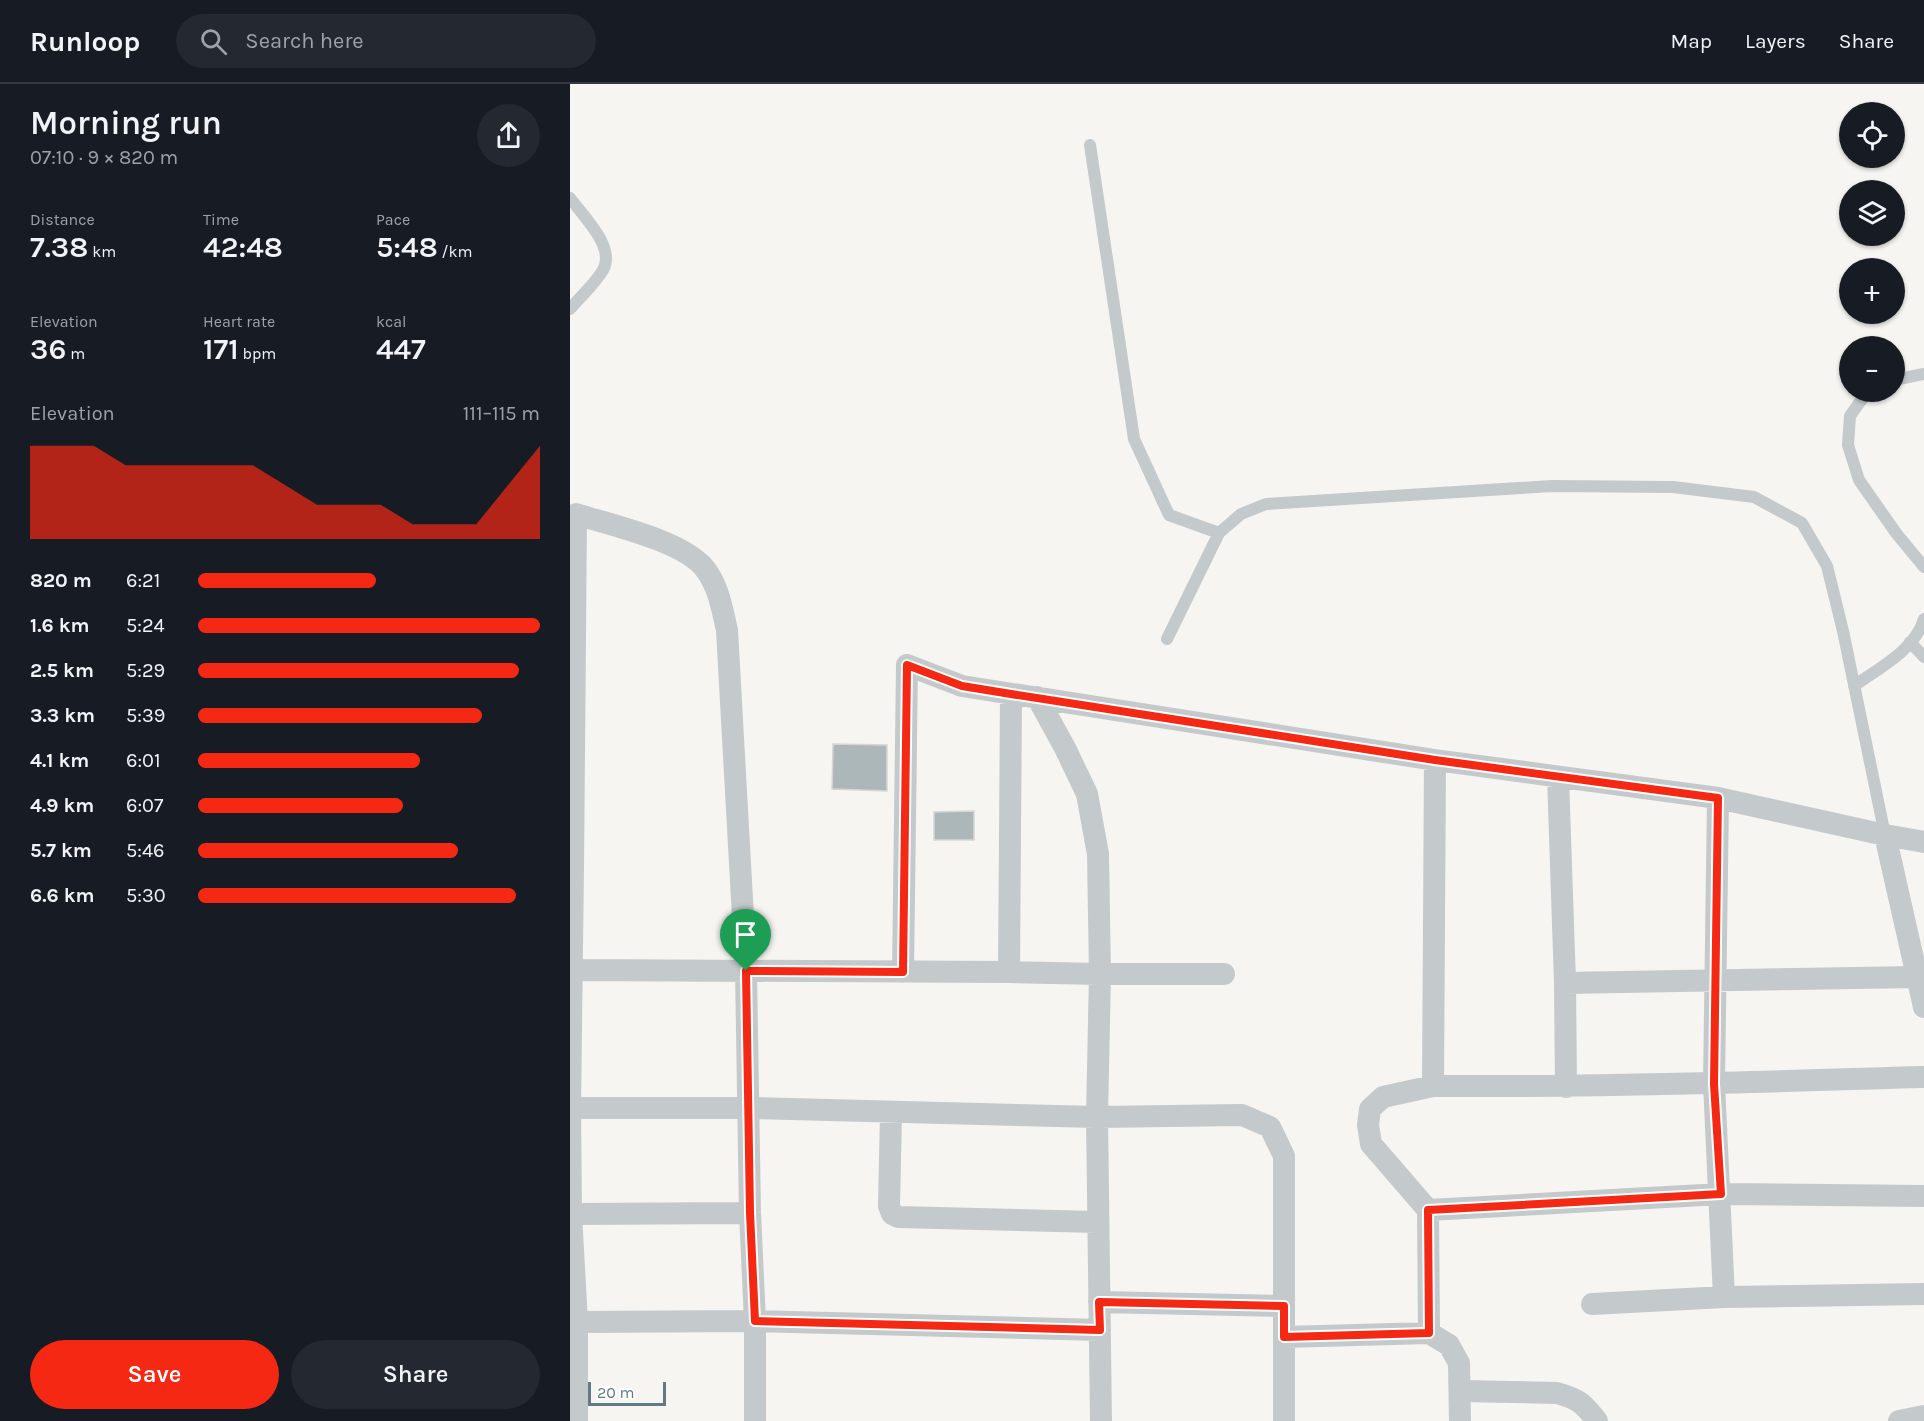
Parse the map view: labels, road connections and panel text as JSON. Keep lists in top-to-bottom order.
{
  "scale_bar": "20 m",
  "page": {
    "header": "Runloop",
    "search": "Search here",
    "nav": ["Map", "Layers", "Share"],
    "heading": ["Morning run", "07:10 · 9 × 820 m"],
    "map_buttons": ["+", "−"],
    "stats": [
      ["Distance", "7.38 km"],
      ["Time", "42:48"],
      ["Pace", "5:48 /km"],
      ["Elevation", "36 m"],
      ["Heart rate", "171 bpm"],
      ["kcal", "447"]
    ],
    "chart": ["Elevation", "111–115 m"],
    "list": [
      {
        "name": "820 m",
        "note": "6:21"
      },
      {
        "name": "1.6 km",
        "note": "5:24"
      },
      {
        "name": "2.5 km",
        "note": "5:29"
      },
      {
        "name": "3.3 km",
        "note": "5:39"
      },
      {
        "name": "4.1 km",
        "note": "6:01"
      },
      {
        "name": "4.9 km",
        "note": "6:07"
      },
      {
        "name": "5.7 km",
        "note": "5:46"
      },
      {
        "name": "6.6 km",
        "note": "5:30"
      }
    ],
    "buttons": ["Save", "Share"],
    "scale": "20 m"
  }
}
